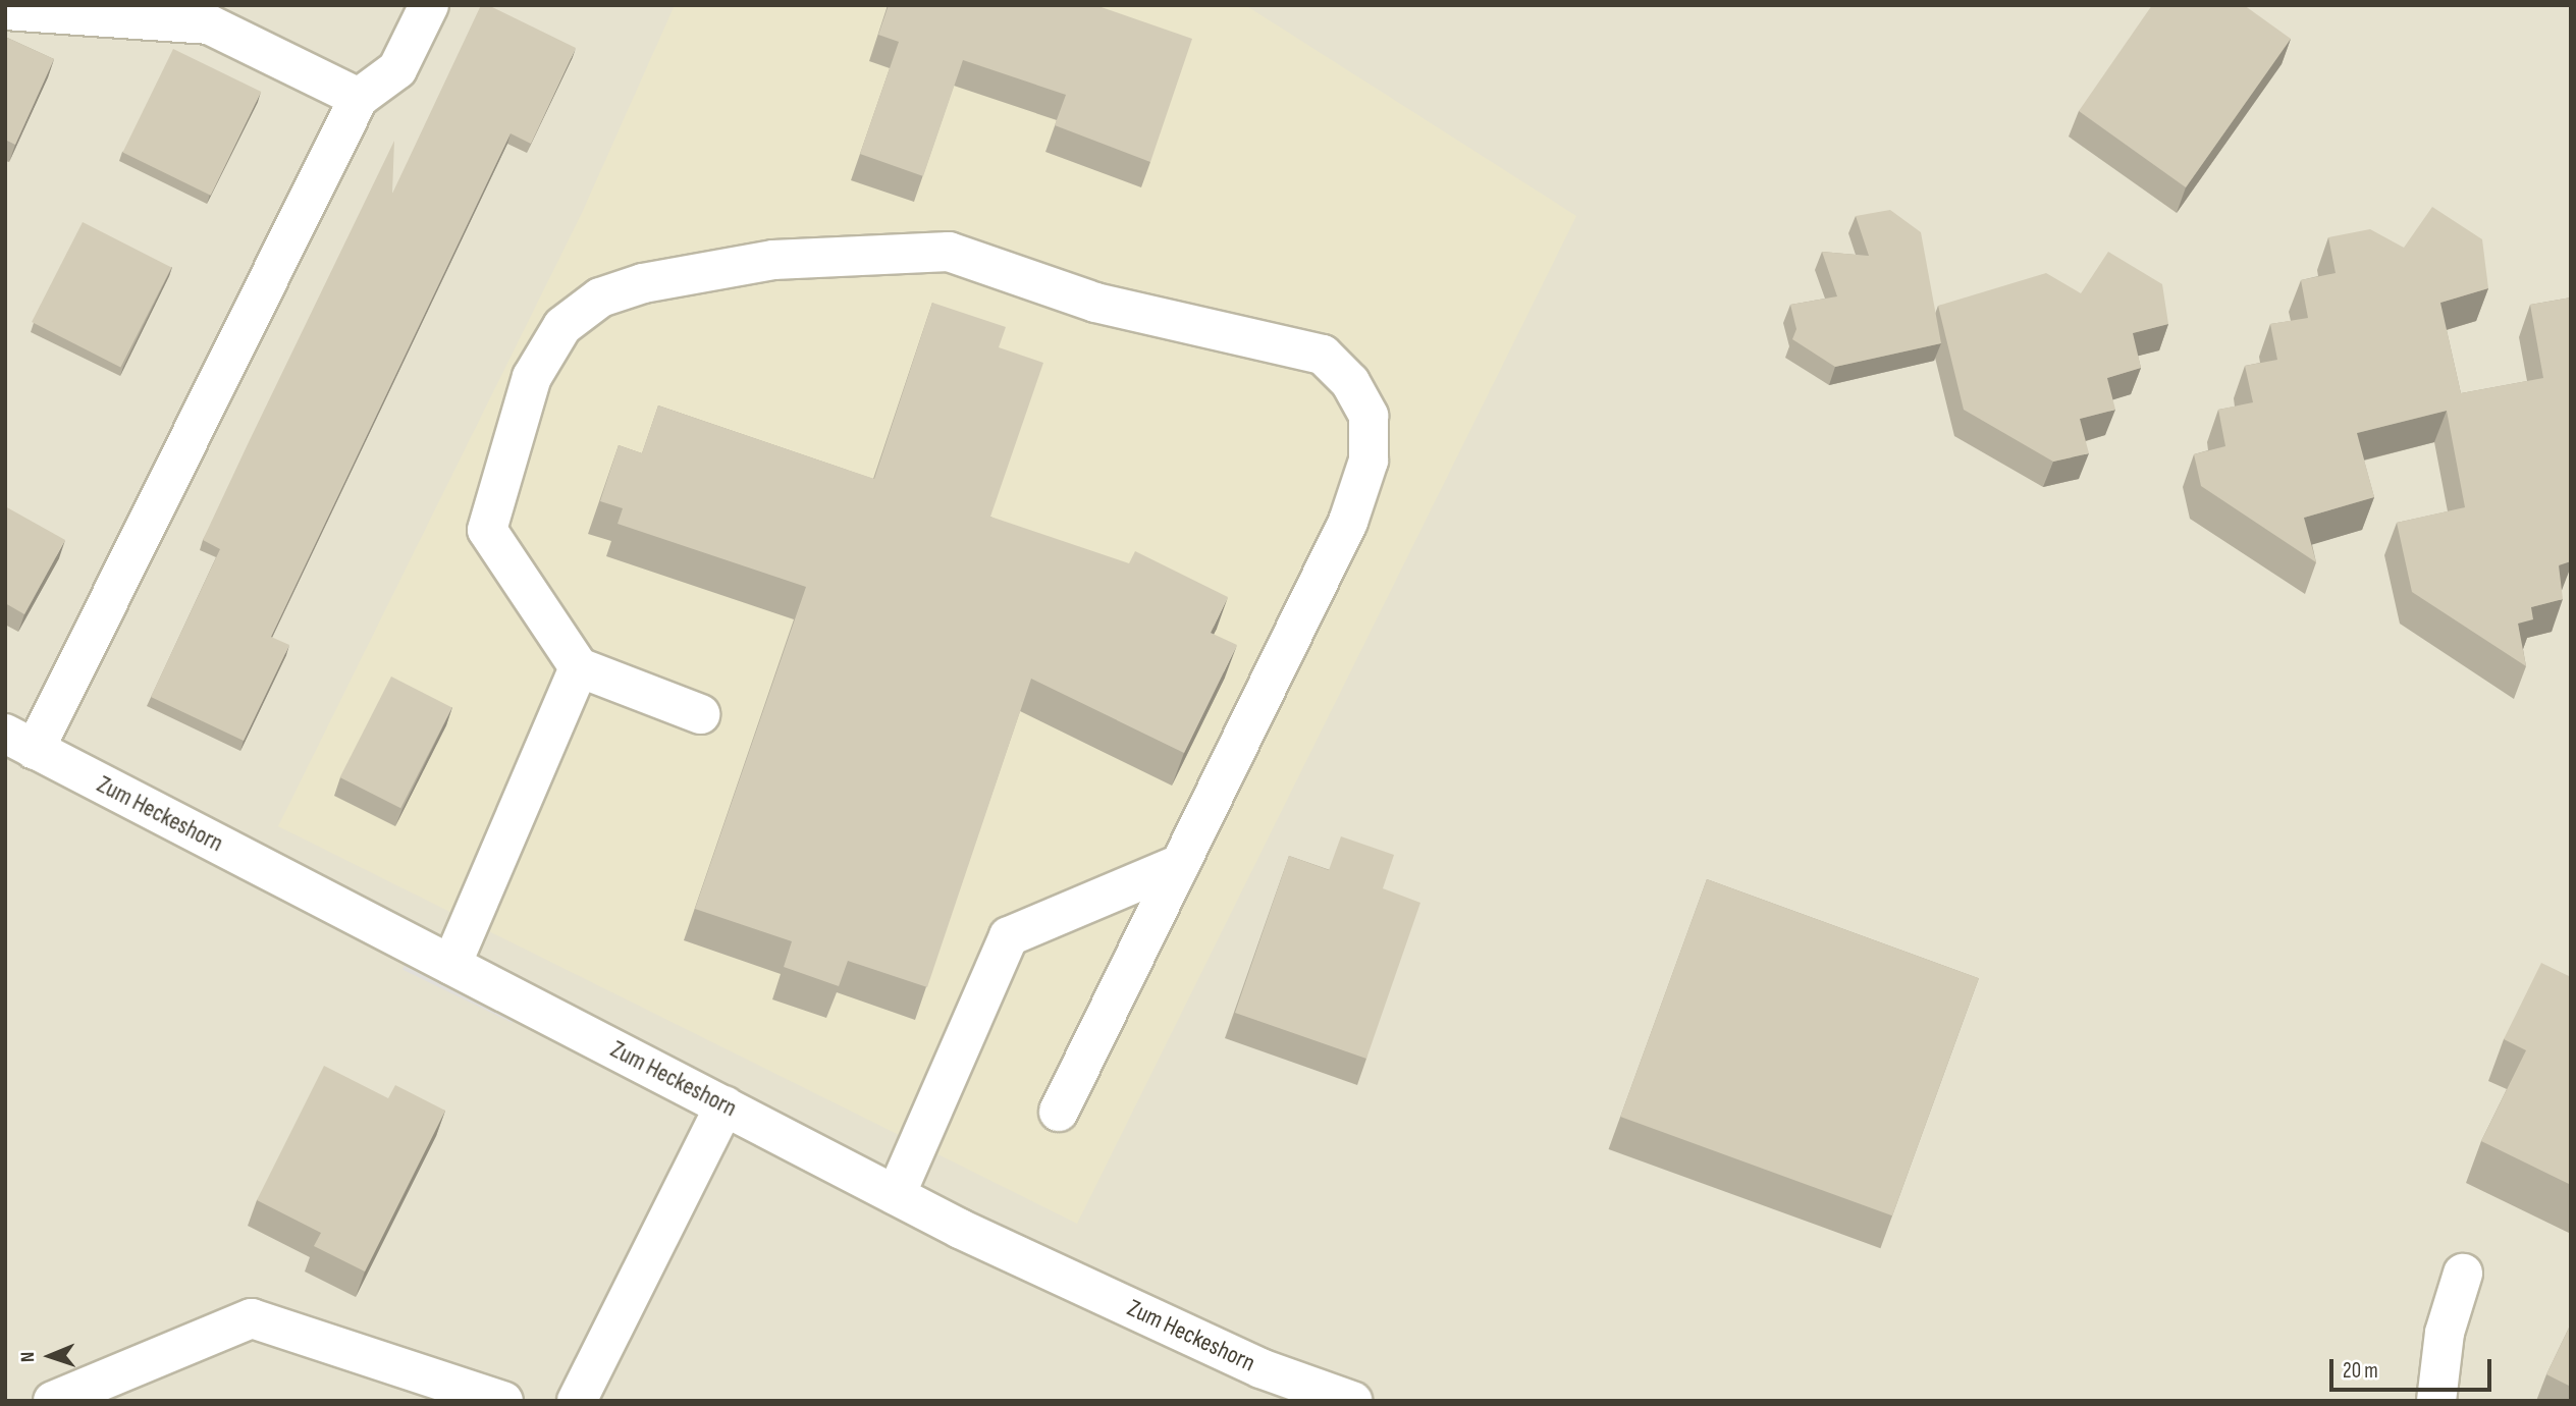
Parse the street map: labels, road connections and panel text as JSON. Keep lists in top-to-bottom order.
{
  "streets": {
    "street": ["Zum Heckeshorn"]
  },
  "scale_bar": "20 m",
  "north": "left"
}
